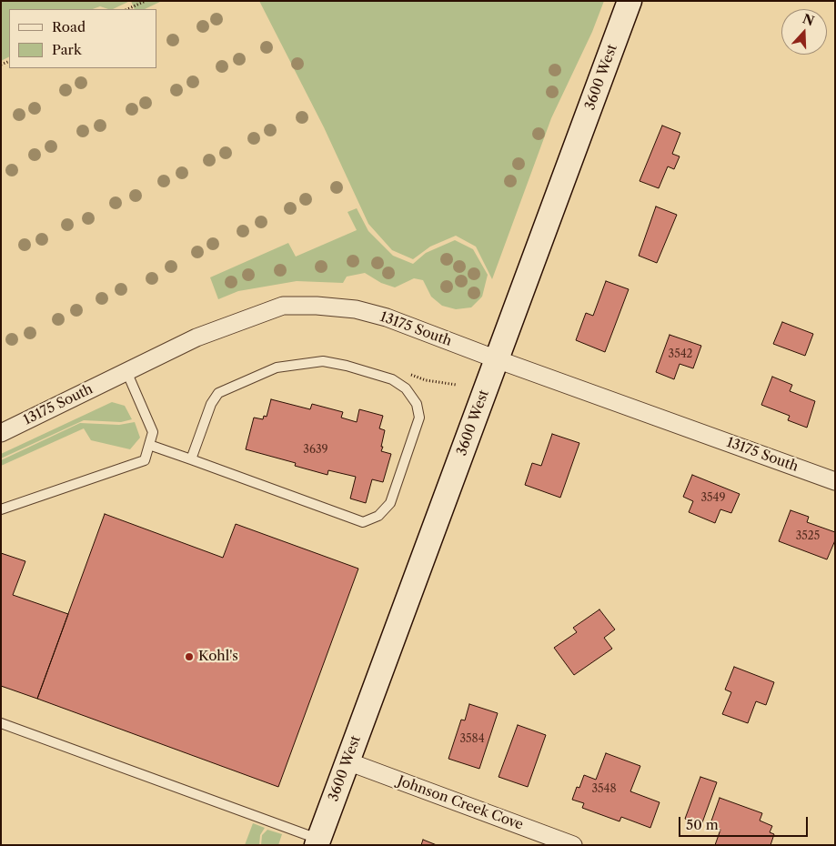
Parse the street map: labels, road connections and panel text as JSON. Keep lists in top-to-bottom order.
{
  "streets": {
    "main road": ["3600 West"],
    "street": ["13175 South", "Johnson Creek Cove"]
  },
  "crossings": [
    ["3600 West", "13175 South"],
    ["3600 West", "Johnson Creek Cove"]
  ],
  "places": ["Kohl's"],
  "house_numbers": [
    "3542",
    "3639",
    "3549",
    "3525",
    "3584",
    "3548"
  ],
  "legend": ["Road", "Park"],
  "scale_bar": "50 m",
  "north": "top"
}
